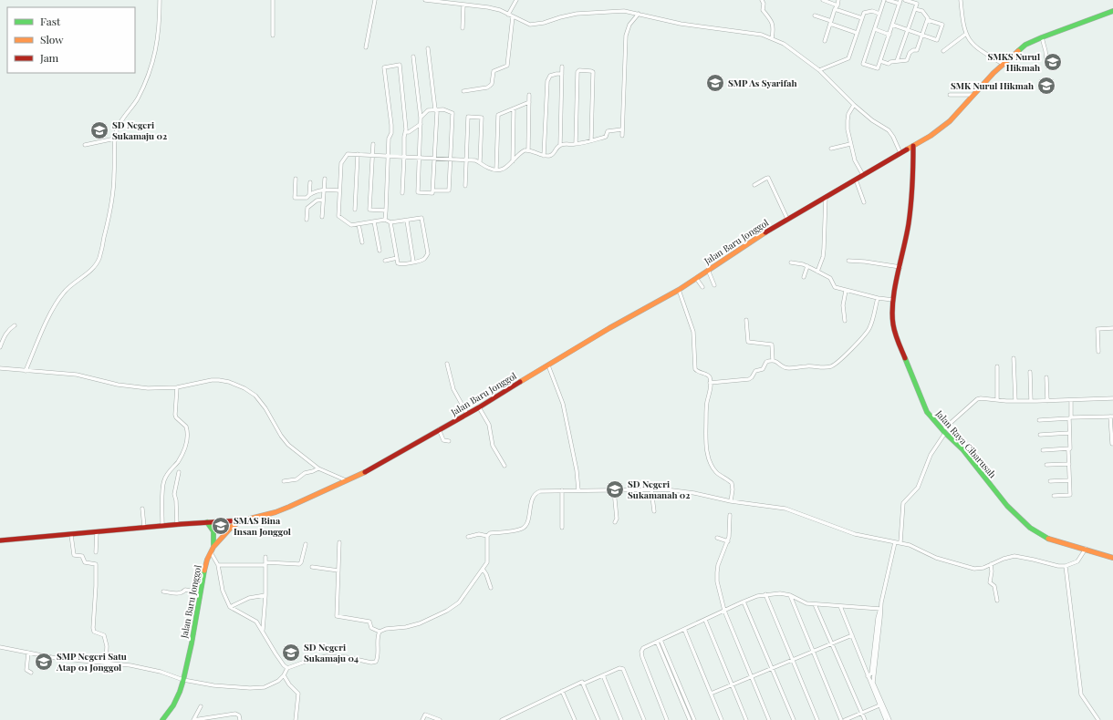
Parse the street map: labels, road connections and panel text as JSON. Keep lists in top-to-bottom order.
{
  "streets": {
    "main road": ["Jalan Baru Jonggol", "Jalan Raya Cibarusah"]
  },
  "crossings": [
    ["Jalan Baru Jonggol", "Jalan Raya Cibarusah"]
  ],
  "places": {
    "school or university": [
      "SMKS Nurul Hikmah",
      "SMP As Syarifah",
      "SMK Nurul Hikmah",
      "SD Negeri Sukamaju 02",
      "SD Negeri Sukamanah 02",
      "SMAS Bina Insan Jonggol",
      "SD Negeri Sukamaju 04",
      "SMP Negeri Satu Atap 01 Jonggol"
    ]
  },
  "legend": ["Fast", "Slow", "Jam"]
}
